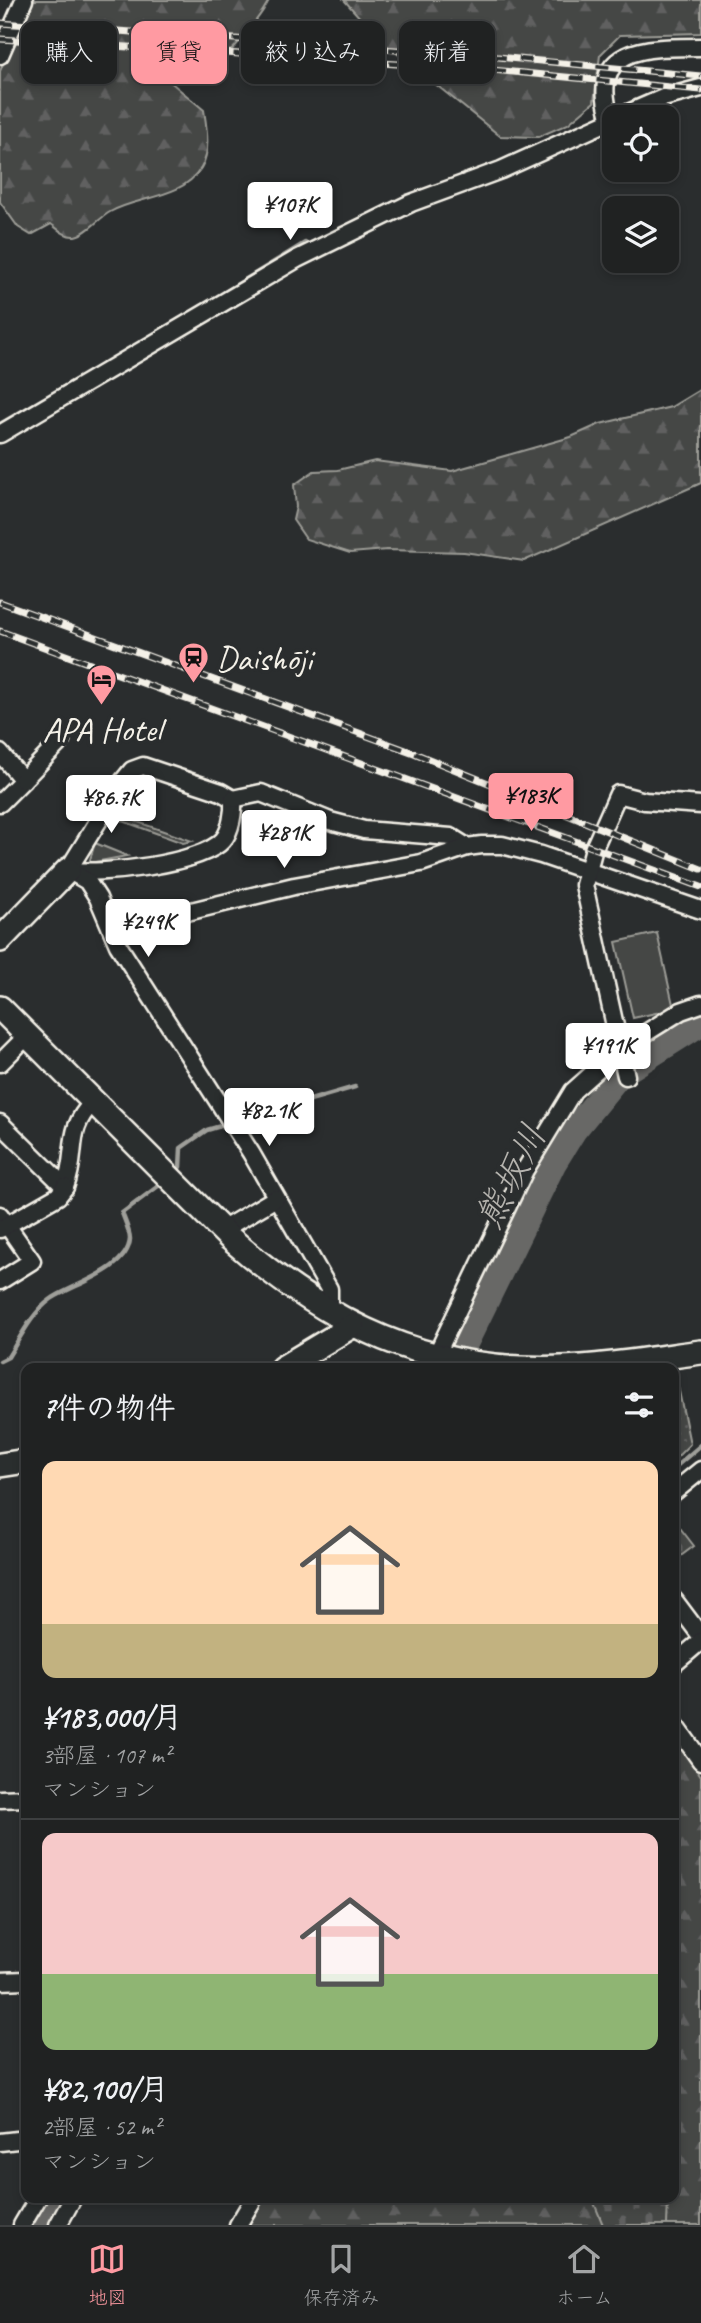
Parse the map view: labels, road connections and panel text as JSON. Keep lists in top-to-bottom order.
{
  "water": ["熊坂川"],
  "places": {
    "station": ["Daishōji"],
    "hotel": ["APA Hotel"]
  },
  "page": {
    "chip": [
      "購入",
      "賃貸",
      "絞り込み",
      "新着"
    ],
    "price": [
      "¥107K",
      "¥183K",
      "¥86.7K",
      "¥281K",
      "¥249K",
      "¥191K",
      "¥82.1K"
    ],
    "heading": "7件の物件",
    "list": [
      {
        "name": "¥183,000/月",
        "note": "3部屋 · 107 m² · マンション"
      },
      {
        "name": "¥82,100/月",
        "note": "2部屋 · 52 m² · マンション"
      }
    ],
    "tabs": ["地図", "保存済み", "ホーム"]
  }
}
